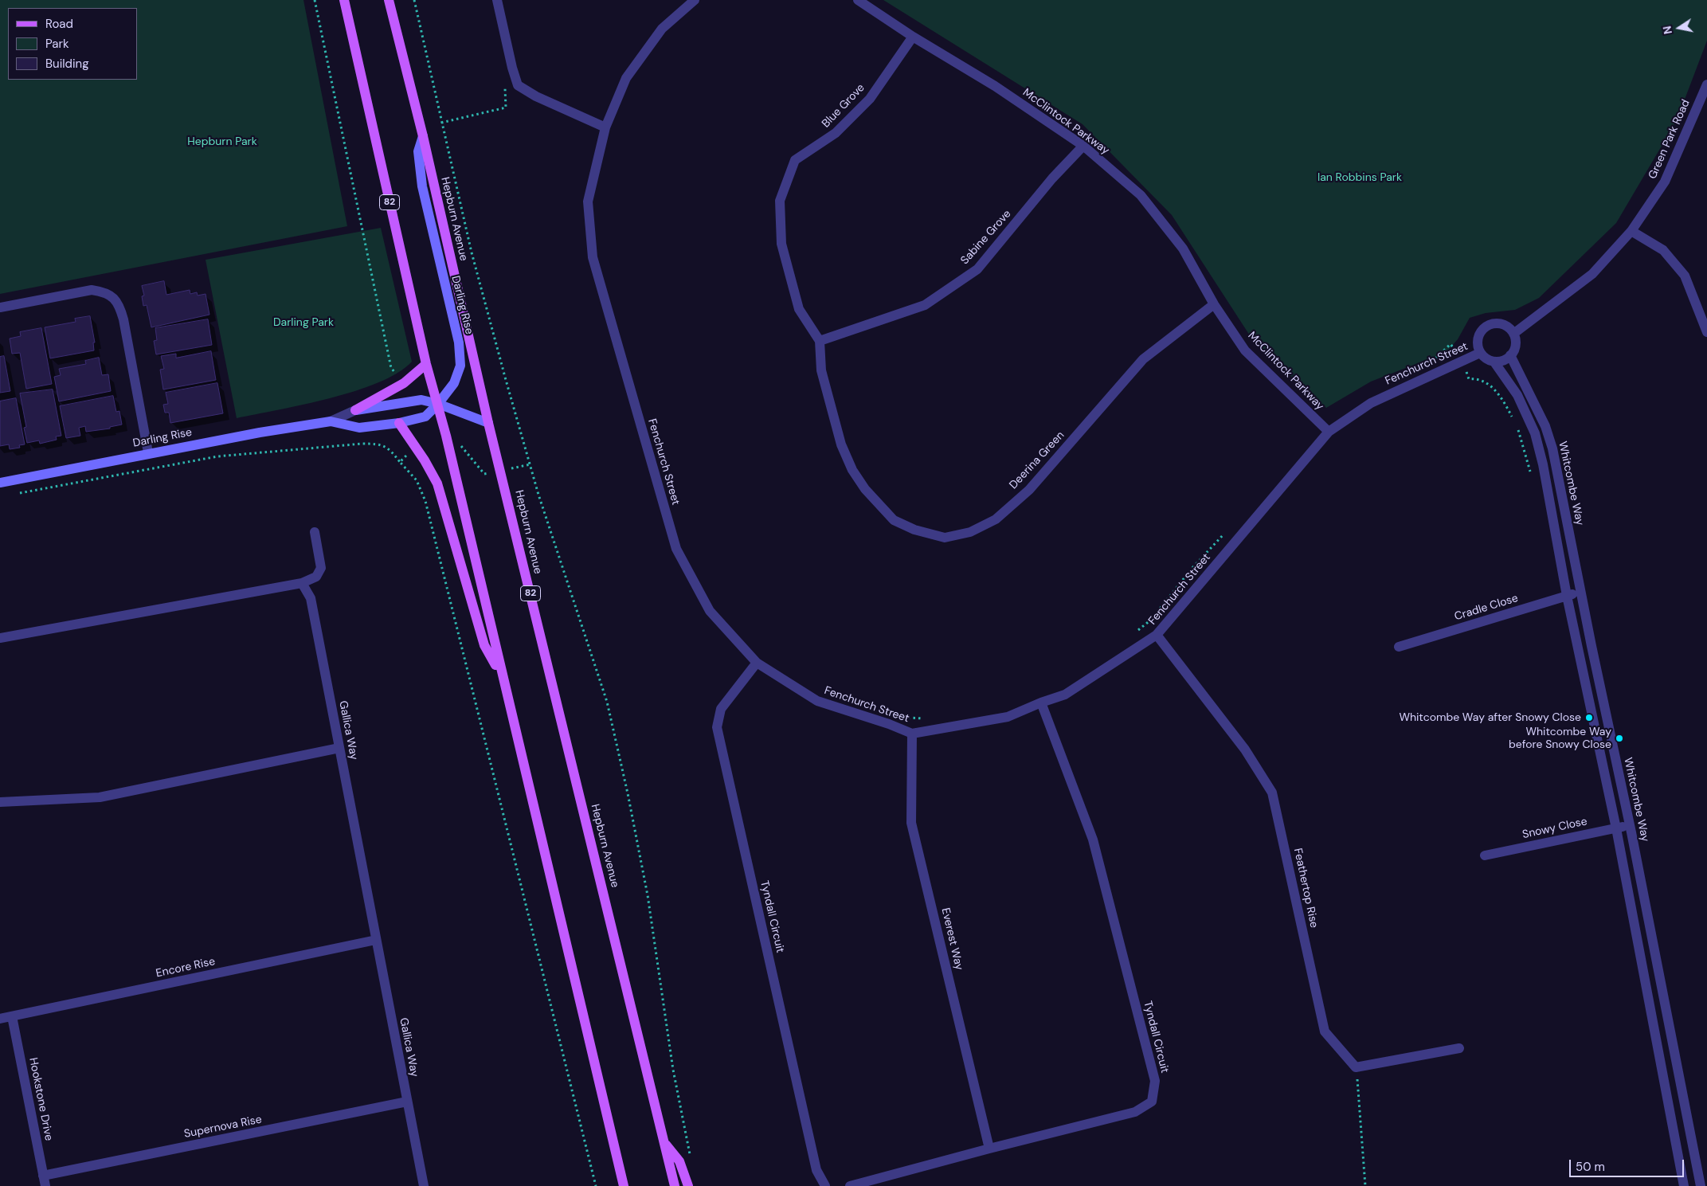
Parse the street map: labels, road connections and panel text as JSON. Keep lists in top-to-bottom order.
{
  "streets": {
    "main road": ["82", "Hepburn Avenue"],
    "street": [
      "Blue Grove",
      "McClintock Parkway",
      "Green Park Road",
      "Sabine Grove",
      "Darling Rise",
      "Fenchurch Street",
      "Deerina Green",
      "Whitcombe Way",
      "Cradle Close",
      "Gallica Way",
      "Snowy Close",
      "Feathertop Rise",
      "Tyndall Circuit",
      "Everest Way",
      "Encore Rise",
      "Hookstone Drive",
      "Supernova Rise"
    ]
  },
  "crossings": [
    ["Blue Grove", "McClintock Parkway"],
    ["Blue Grove", "Sabine Grove"],
    ["Blue Grove", "Deerina Green"],
    ["McClintock Parkway", "Sabine Grove"],
    ["McClintock Parkway", "Fenchurch Street"],
    ["McClintock Parkway", "Deerina Green"],
    ["Green Park Road", "Fenchurch Street"],
    ["Green Park Road", "Whitcombe Way"],
    ["82", "Darling Rise"],
    ["Hepburn Avenue", "Darling Rise"],
    ["Sabine Grove", "Deerina Green"],
    ["Fenchurch Street", "Whitcombe Way"],
    ["Fenchurch Street", "Feathertop Rise"],
    ["Fenchurch Street", "Tyndall Circuit"],
    ["Fenchurch Street", "Everest Way"],
    ["Whitcombe Way", "Cradle Close"],
    ["Whitcombe Way", "Snowy Close"],
    ["Gallica Way", "Encore Rise"],
    ["Gallica Way", "Supernova Rise"],
    ["Tyndall Circuit", "Everest Way"],
    ["Encore Rise", "Hookstone Drive"],
    ["Hookstone Drive", "Supernova Rise"]
  ],
  "parks": ["Hepburn Park", "Ian Robbins Park", "Darling Park"],
  "places": ["Whitcombe Way after Snowy Close", "Whitcombe Way before Snowy Close"],
  "legend": ["Road", "Park", "Building"],
  "scale_bar": "50 m",
  "north": "left"
}
